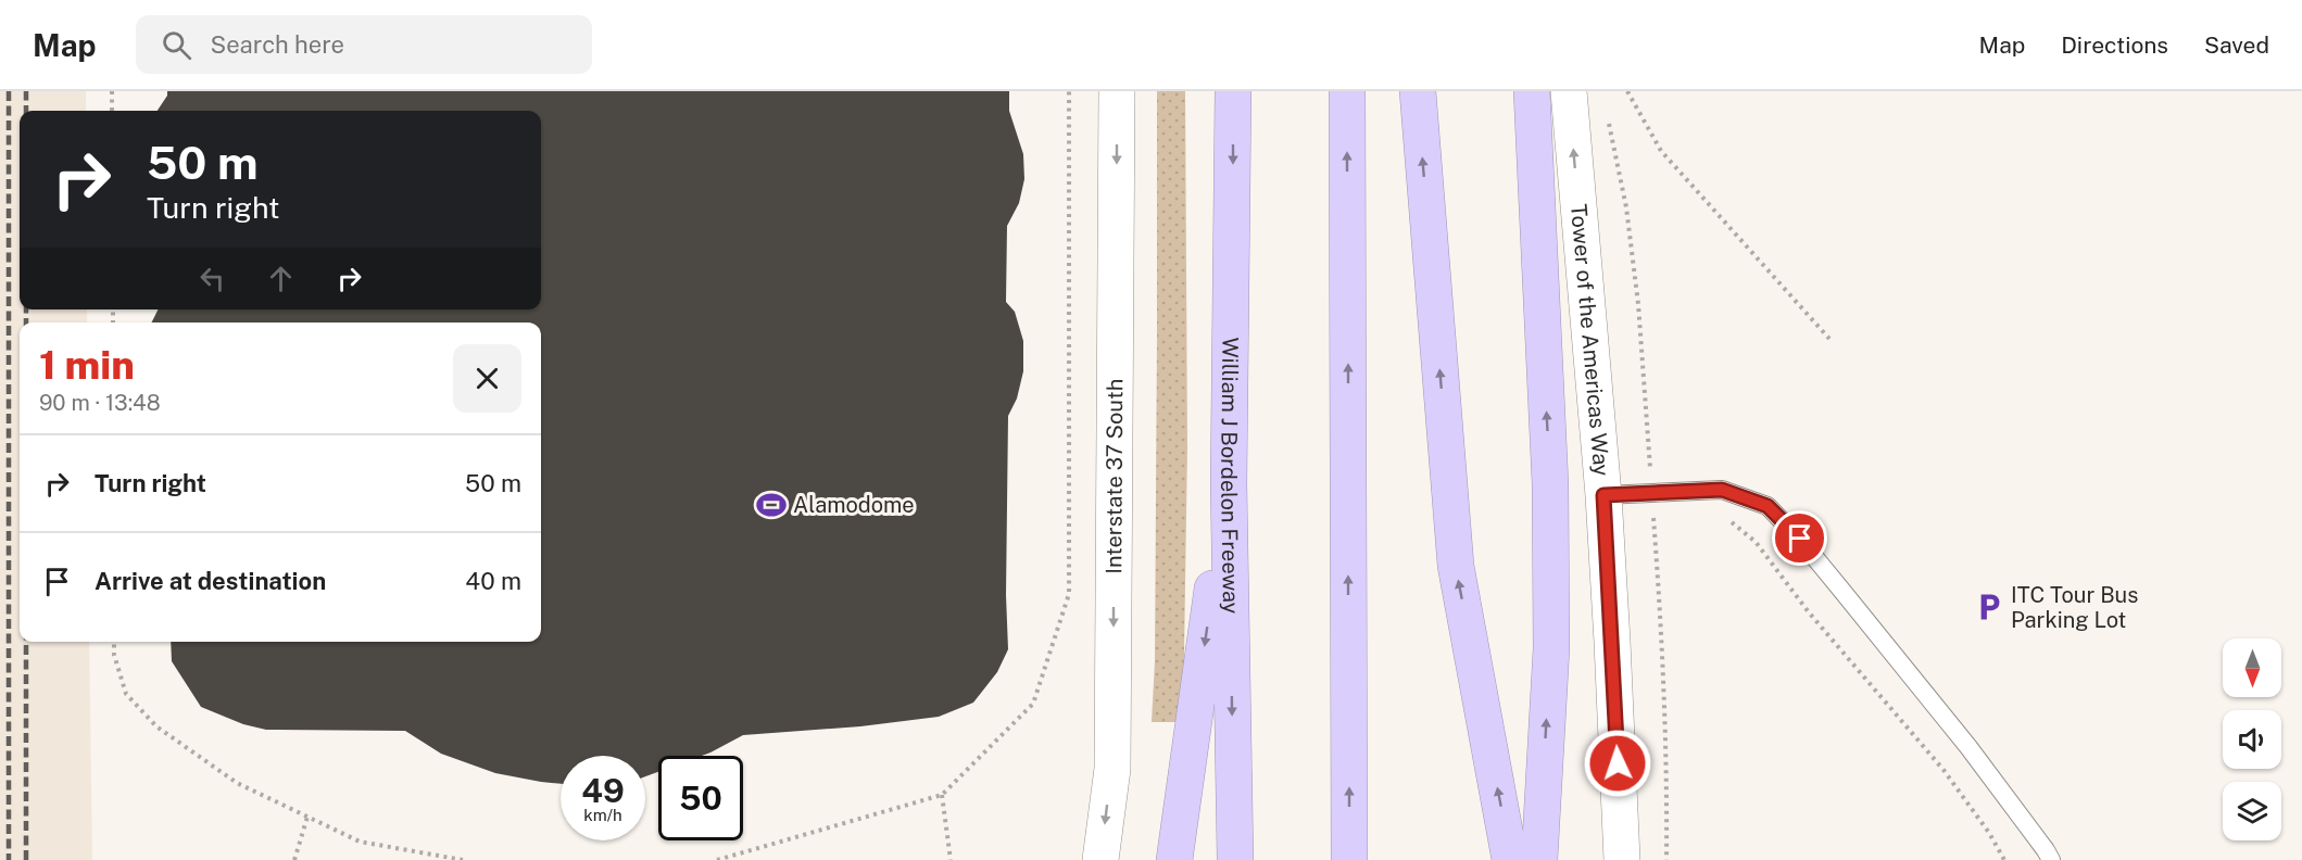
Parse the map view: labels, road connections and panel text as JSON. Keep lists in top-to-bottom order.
{
  "streets": {
    "highway": ["William J Bordelon Freeway"],
    "main road": ["Tower of the Americas Way", "Interstate 37 South"]
  },
  "one_way": ["Tower of the Americas Way", "Interstate 37 South"],
  "places": {
    "sports": ["Alamodome"],
    "parking": ["ITC Tour Bus Parking Lot"]
  },
  "north": "bottom",
  "page": {
    "header": "Map",
    "search": "Search here",
    "nav": ["Map", "Directions", "Saved"],
    "turn": ["50 m", "Turn right"],
    "heading": ["1 min", "90 m · 13:48"],
    "list": [
      {
        "name": "Turn right",
        "value": "50 m"
      },
      {
        "name": "Arrive at destination",
        "value": "40 m"
      }
    ],
    "speed": "49 km/h",
    "limit": "50"
  }
}
